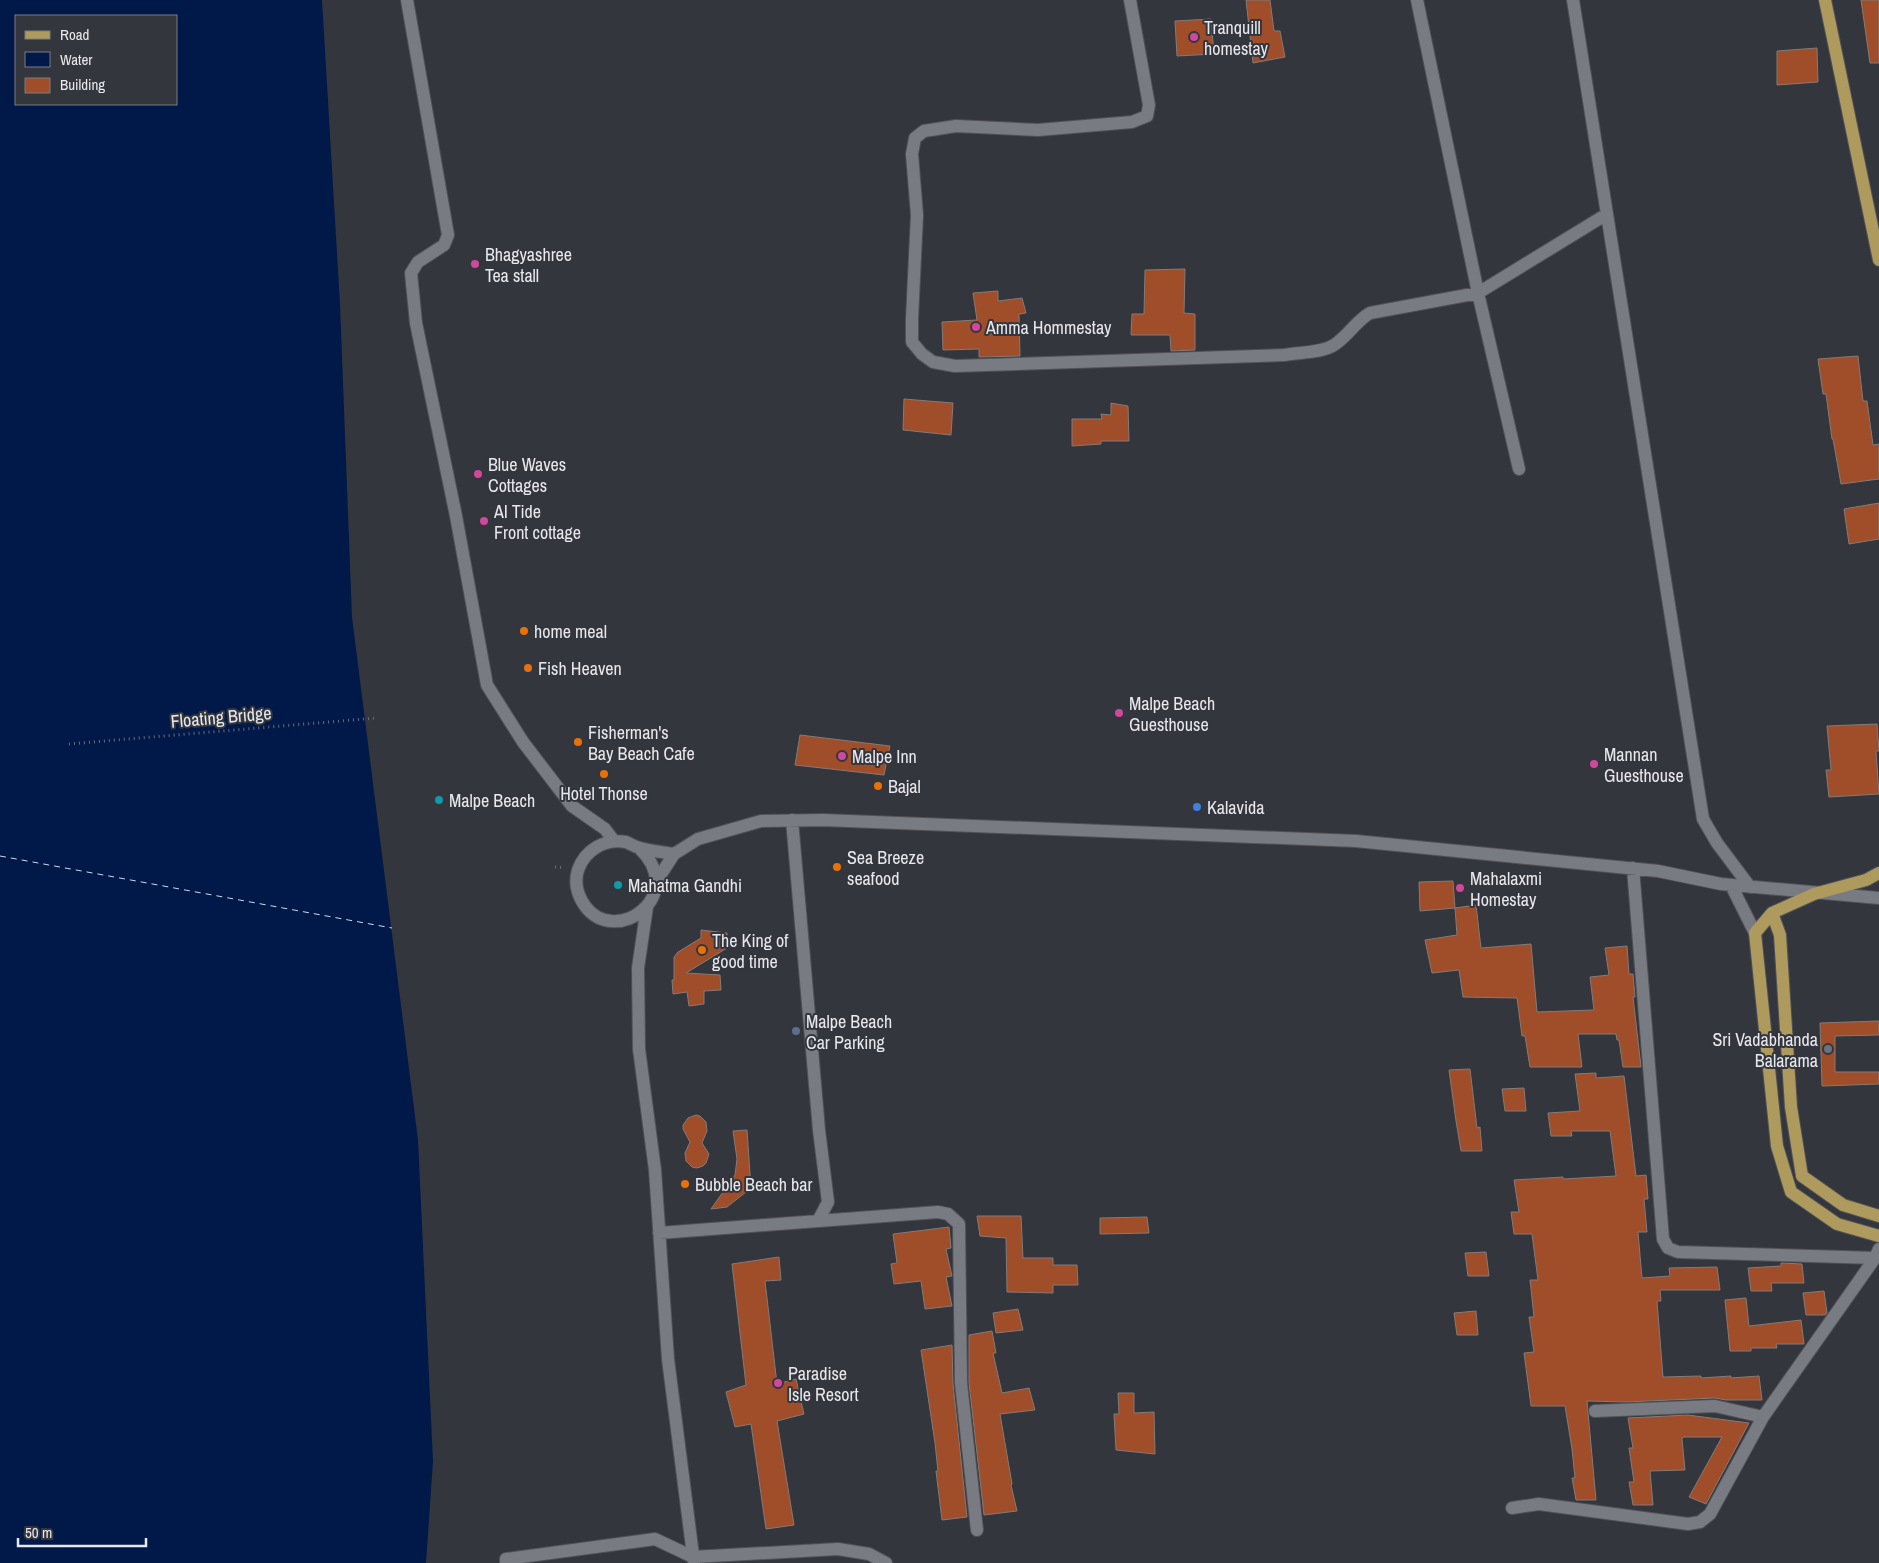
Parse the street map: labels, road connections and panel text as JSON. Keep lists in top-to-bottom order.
{
  "streets": {
    "path": ["Floating Bridge"]
  },
  "places": [
    "Tranquill homestay",
    "Bhagyashree Tea stall",
    "Amma Hommestay",
    "Blue Waves Cottages",
    "AI Tide Front cottage",
    "home meal",
    "Fish Heaven",
    "Malpe Beach Guesthouse",
    "Fisherman's Bay Beach Cafe",
    "Malpe Inn",
    "Mannan Guesthouse",
    "Hotel Thonse",
    "Bajal",
    "Malpe Beach",
    "Kalavida",
    "Sea Breeze seafood",
    "Mahatma Gandhi",
    "Mahalaxmi Homestay",
    "The King of good time",
    "Malpe Beach Car Parking",
    "Sri Vadabhanda Balarama",
    "Bubble Beach bar",
    "Paradise Isle Resort"
  ],
  "legend": ["Road", "Water", "Building"],
  "scale_bar": "50 m"
}
